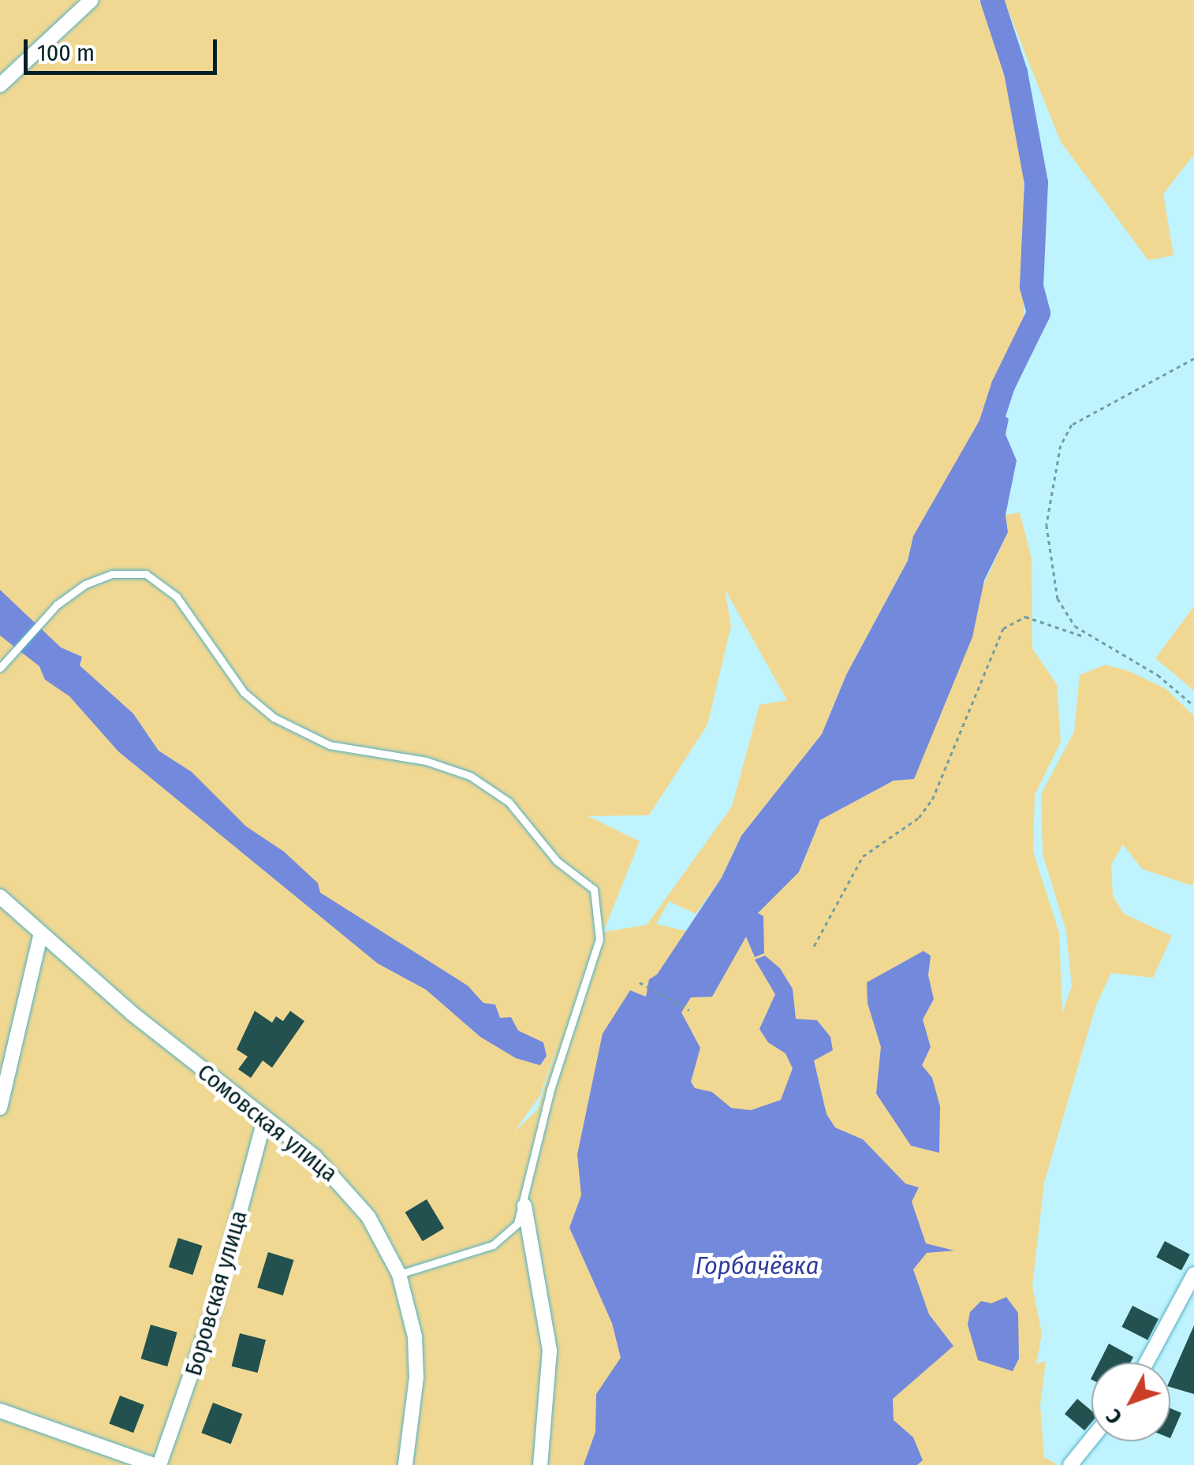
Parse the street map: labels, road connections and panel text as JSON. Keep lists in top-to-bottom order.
{
  "streets": {
    "street": ["Сомовская улица", "Боровская улица"]
  },
  "crossings": [
    ["Сомовская улица", "Боровская улица"]
  ],
  "water": ["Горбачёвка"],
  "scale_bar": "100 m",
  "north": "bottom left"
}
